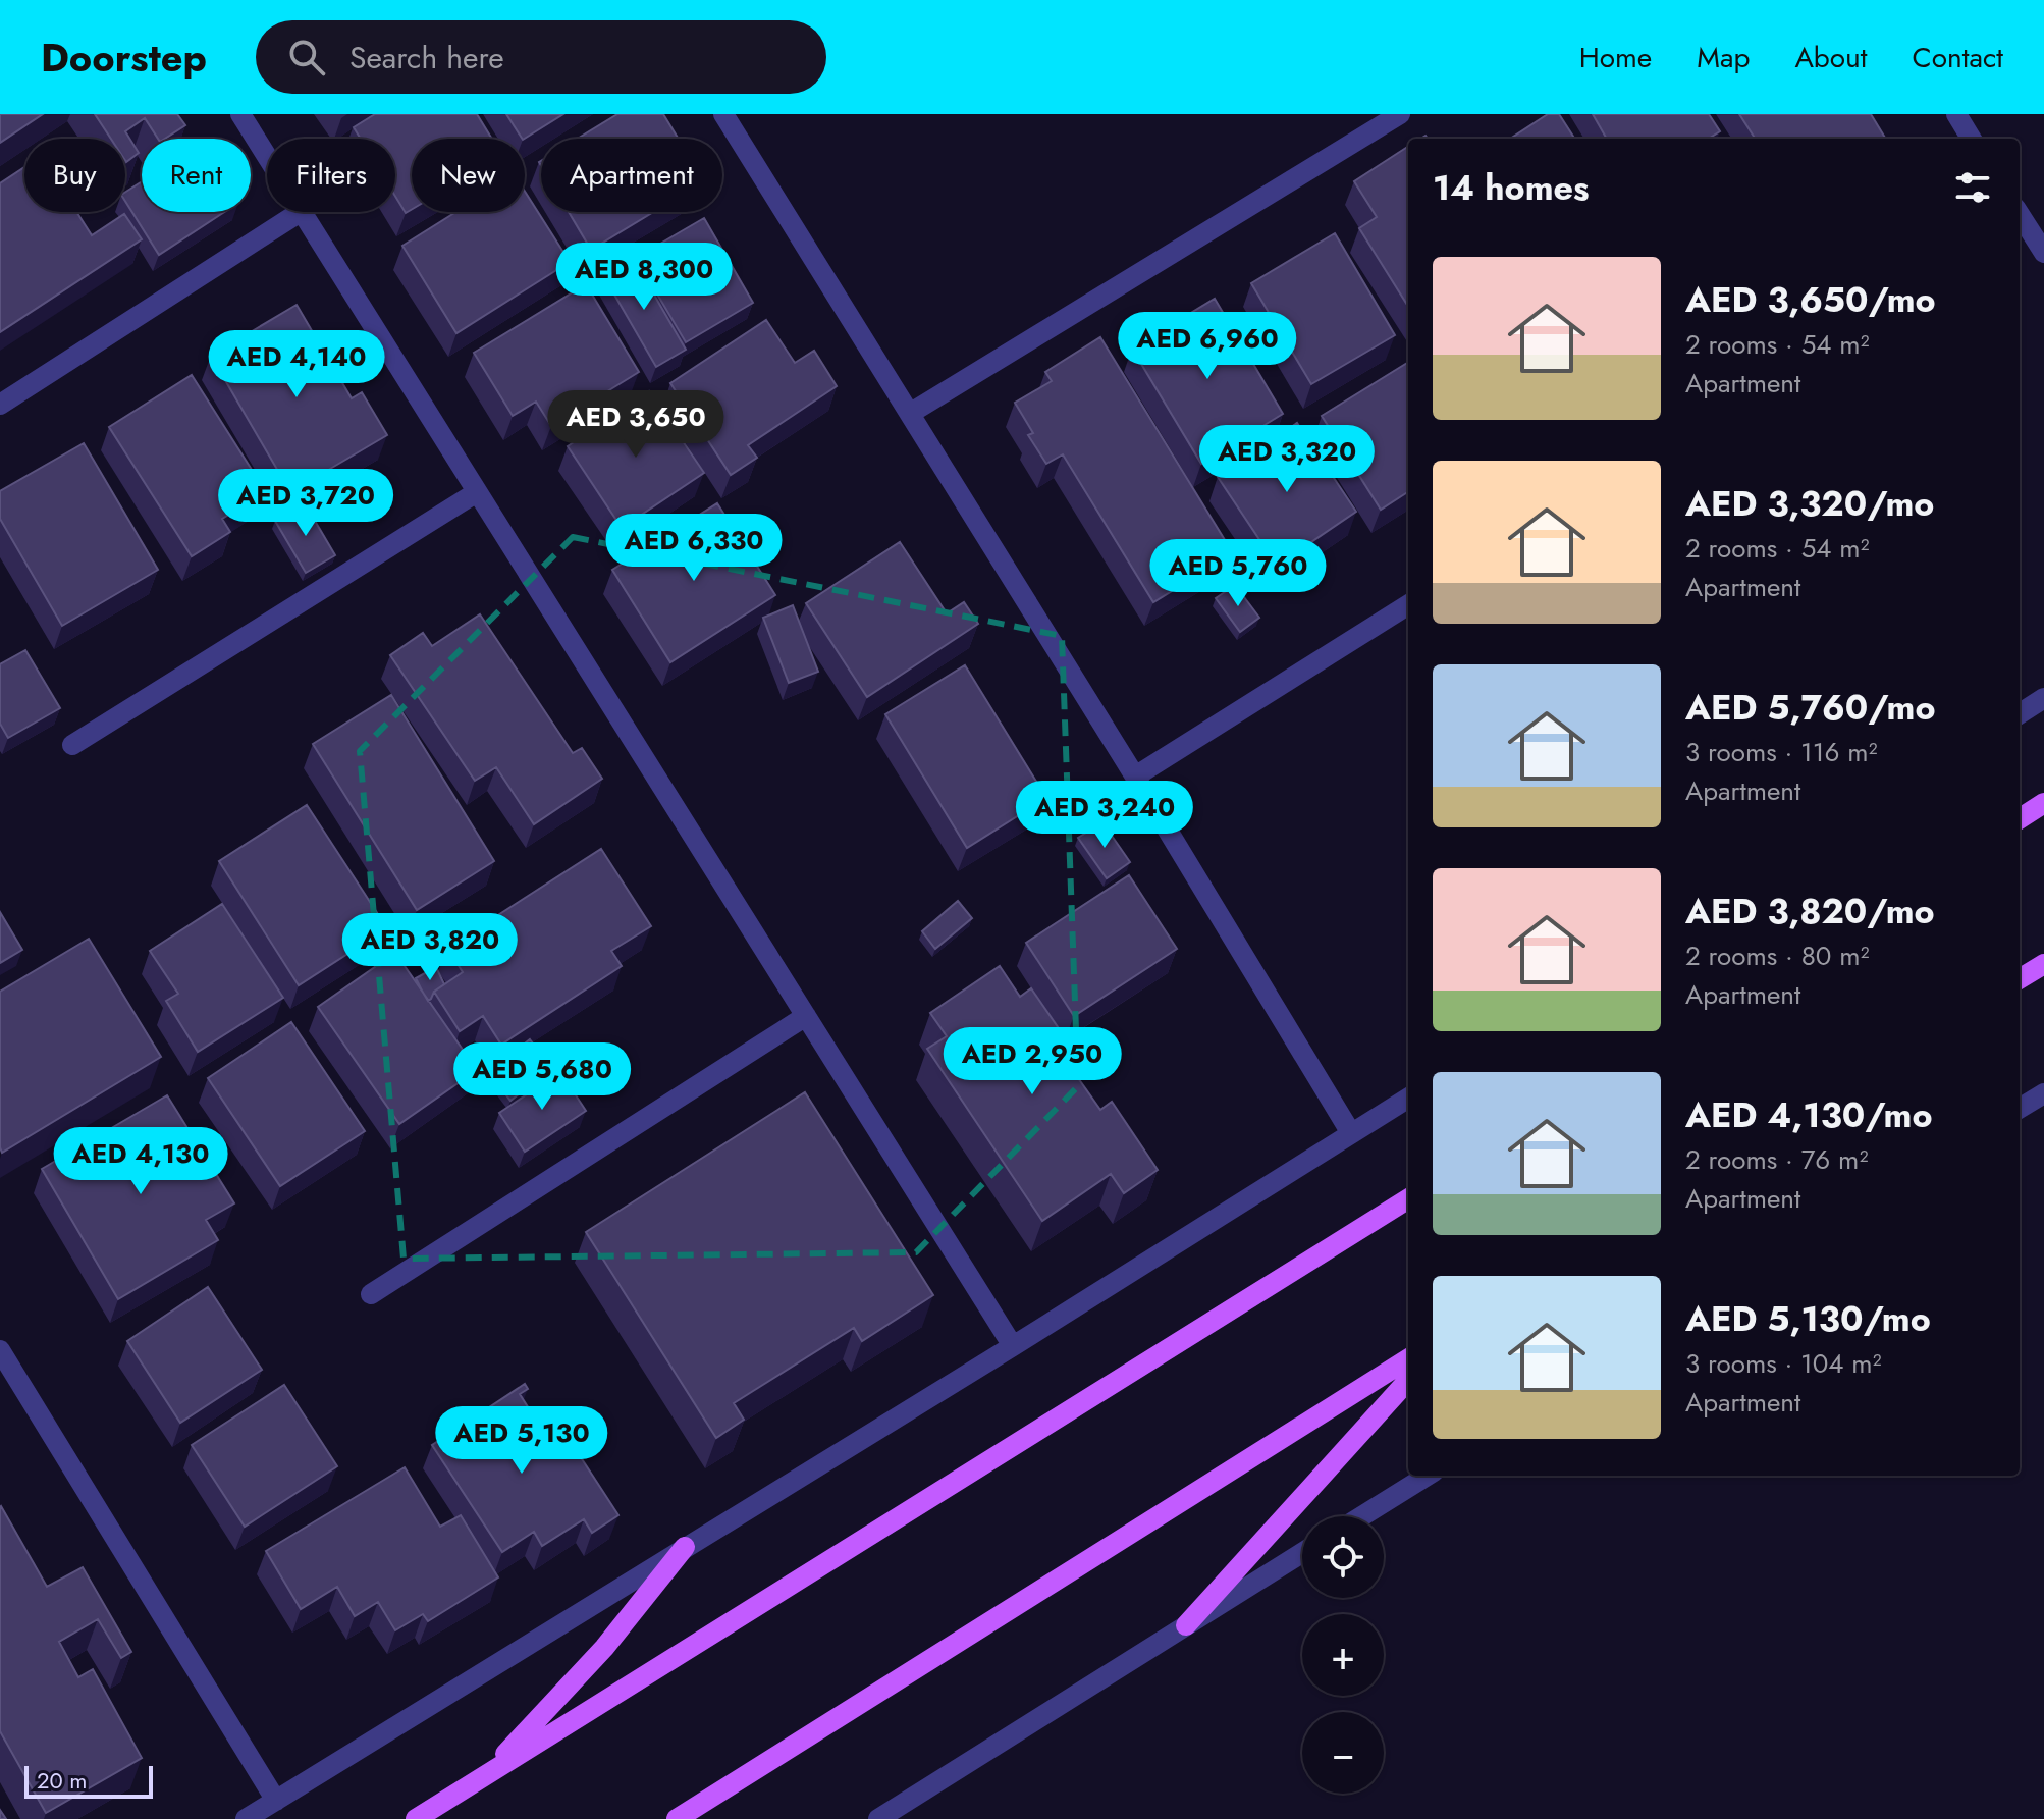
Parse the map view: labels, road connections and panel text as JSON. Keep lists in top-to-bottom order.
{
  "scale_bar": "20 m",
  "page": {
    "header": "Doorstep",
    "search": "Search here",
    "nav": [
      "Home",
      "Map",
      "About",
      "Contact"
    ],
    "chip": [
      "Buy",
      "Rent",
      "Filters",
      "New",
      "Apartment"
    ],
    "heading": "14 homes",
    "list": [
      {
        "name": "AED 3,650/mo",
        "note": "2 rooms · 54 m² · Apartment"
      },
      {
        "name": "AED 3,320/mo",
        "note": "2 rooms · 54 m² · Apartment"
      },
      {
        "name": "AED 5,760/mo",
        "note": "3 rooms · 116 m² · Apartment"
      },
      {
        "name": "AED 3,820/mo",
        "note": "2 rooms · 80 m² · Apartment"
      },
      {
        "name": "AED 4,130/mo",
        "note": "2 rooms · 76 m² · Apartment"
      },
      {
        "name": "AED 5,130/mo",
        "note": "3 rooms · 104 m² · Apartment"
      }
    ],
    "price": [
      "AED 8,300",
      "AED 6,960",
      "AED 4,140",
      "AED 3,650",
      "AED 3,320",
      "AED 3,720",
      "AED 6,330",
      "AED 5,760",
      "AED 3,240",
      "AED 3,820",
      "AED 2,950",
      "AED 5,680",
      "AED 4,130",
      "AED 5,130"
    ],
    "map_buttons": ["+", "−"],
    "scale": "20 m"
  }
}
